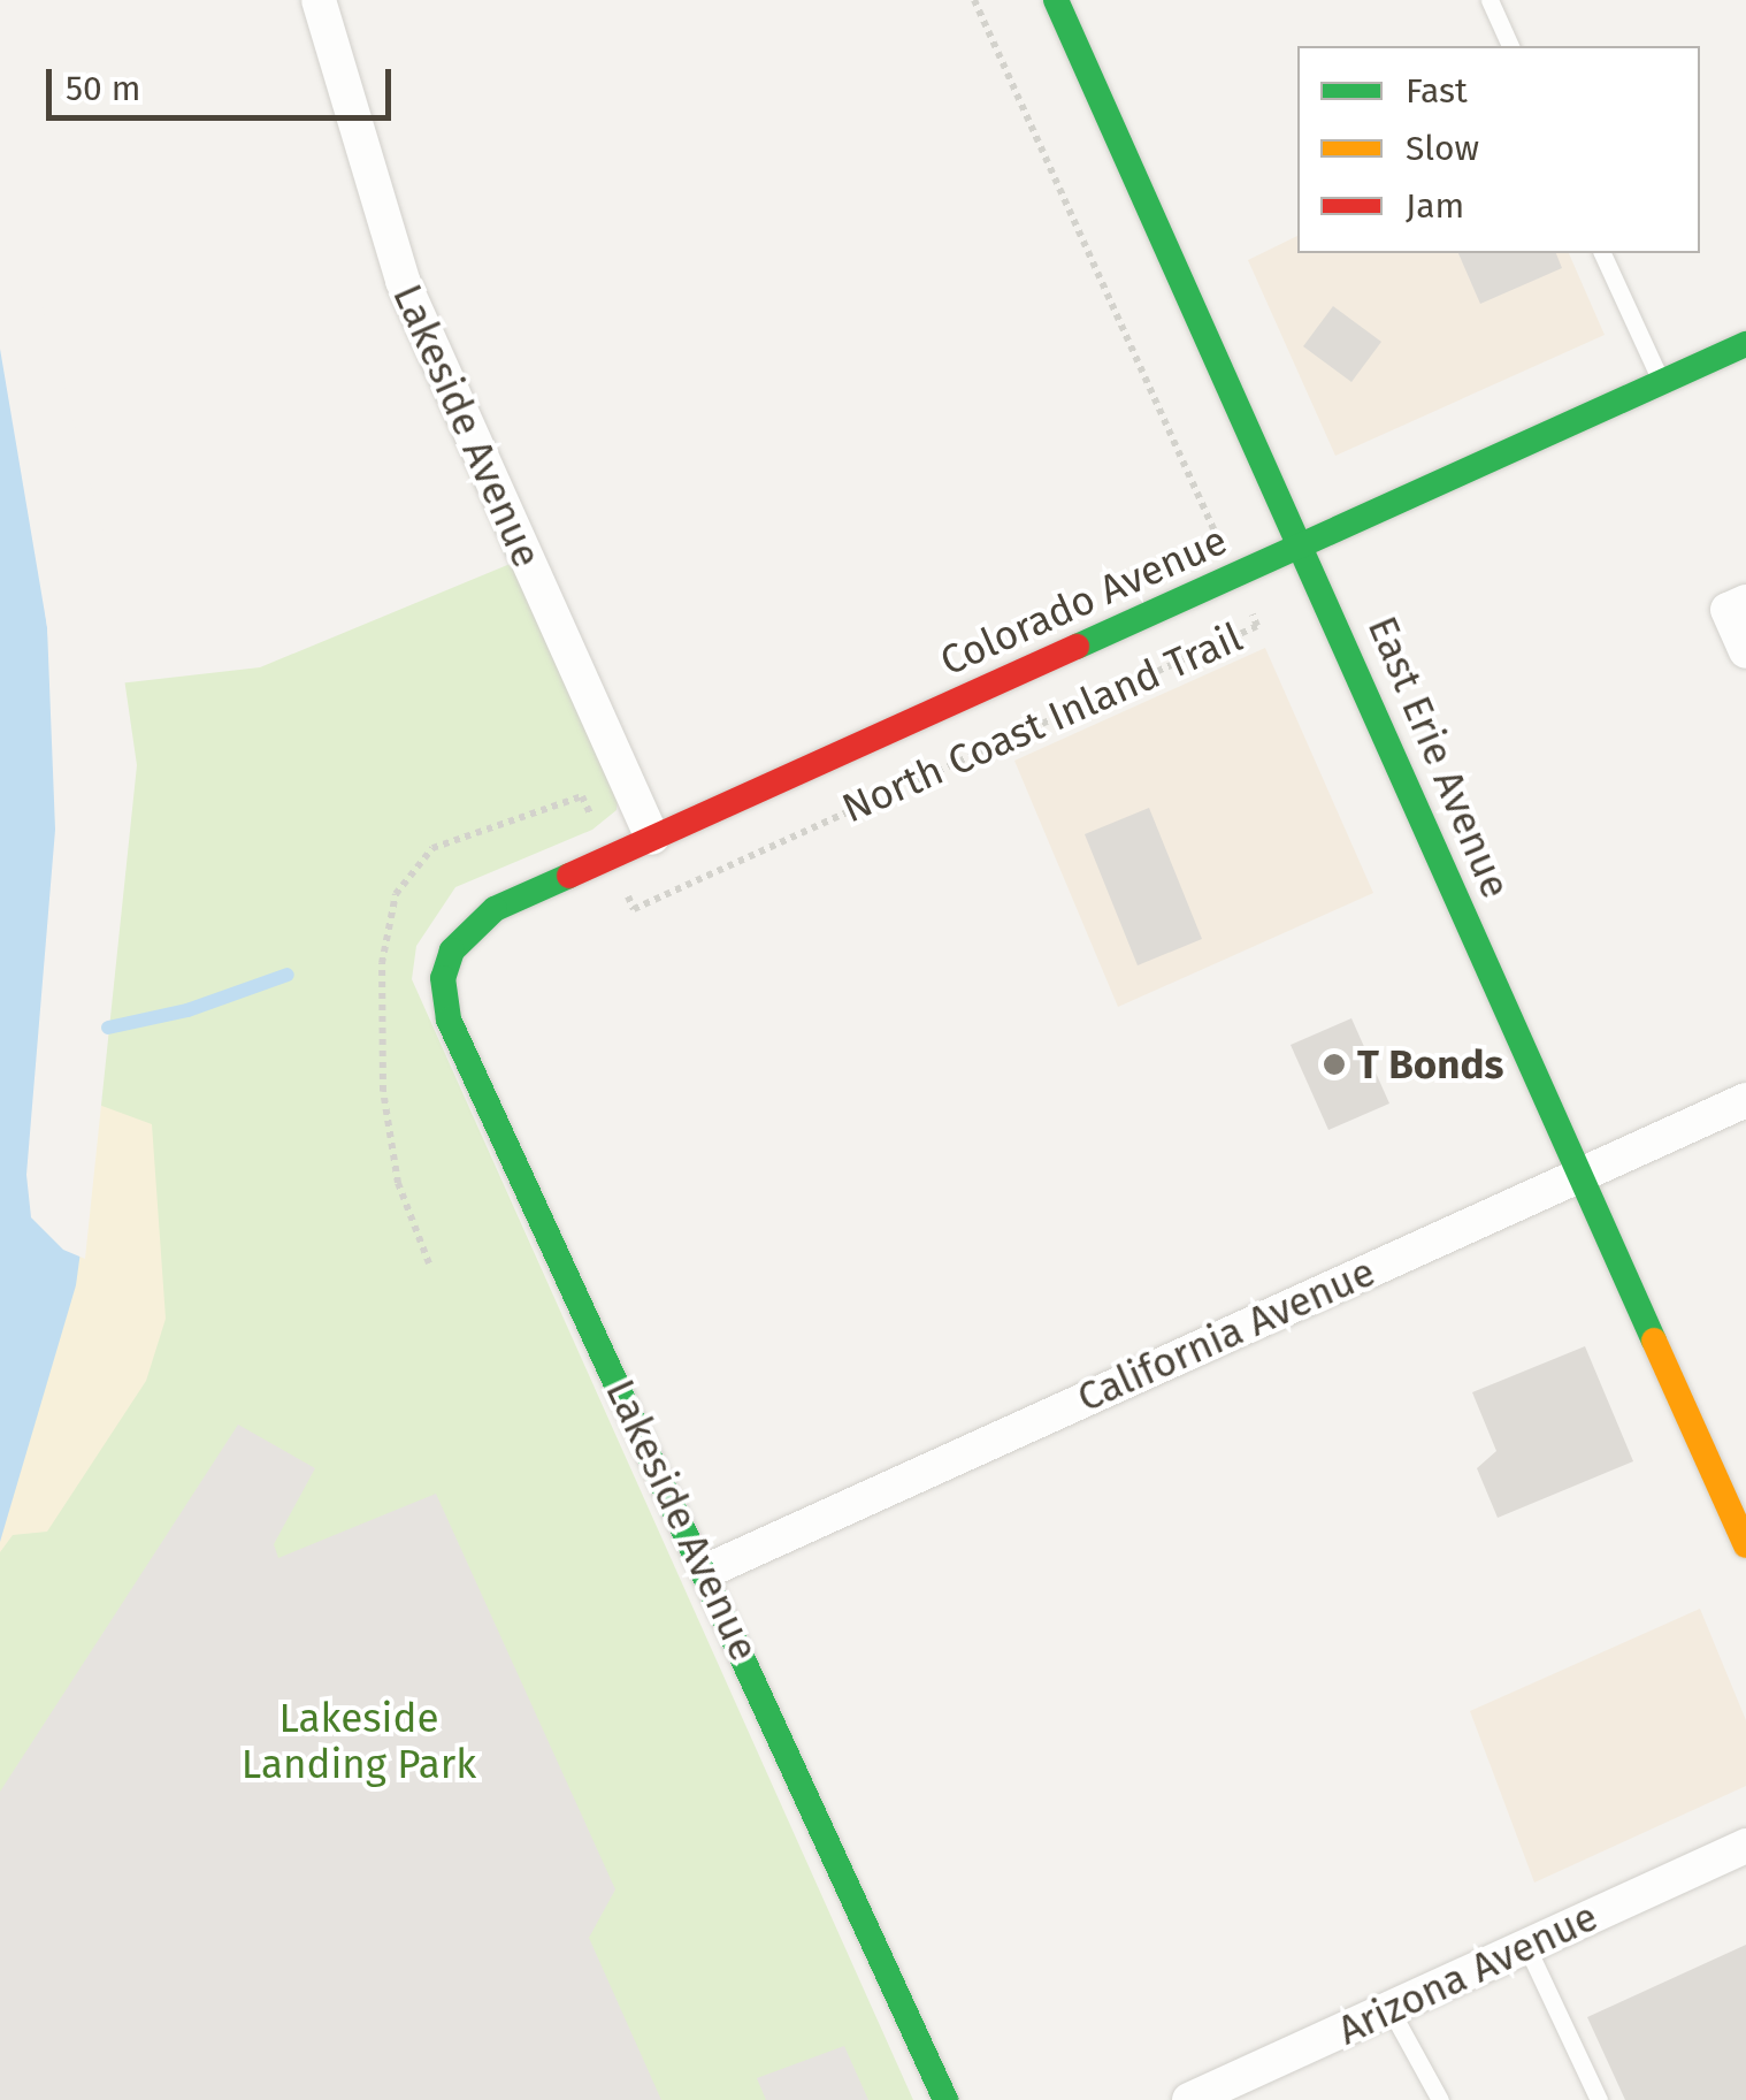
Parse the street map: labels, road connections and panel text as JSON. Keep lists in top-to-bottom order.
{
  "streets": {
    "street": [
      "Lakeside Avenue",
      "Colorado Avenue",
      "East Erie Avenue",
      "California Avenue",
      "Arizona Avenue"
    ],
    "path": ["North Coast Inland Trail"]
  },
  "crossings": [
    ["Lakeside Avenue", "Colorado Avenue"],
    ["Lakeside Avenue", "California Avenue"],
    ["Colorado Avenue", "North Coast Inland Trail"],
    ["Colorado Avenue", "East Erie Avenue"],
    ["East Erie Avenue", "California Avenue"]
  ],
  "parks": ["Lakeside Landing Park"],
  "places": ["T Bonds"],
  "legend": ["Fast", "Slow", "Jam"],
  "scale_bar": "50 m"
}
